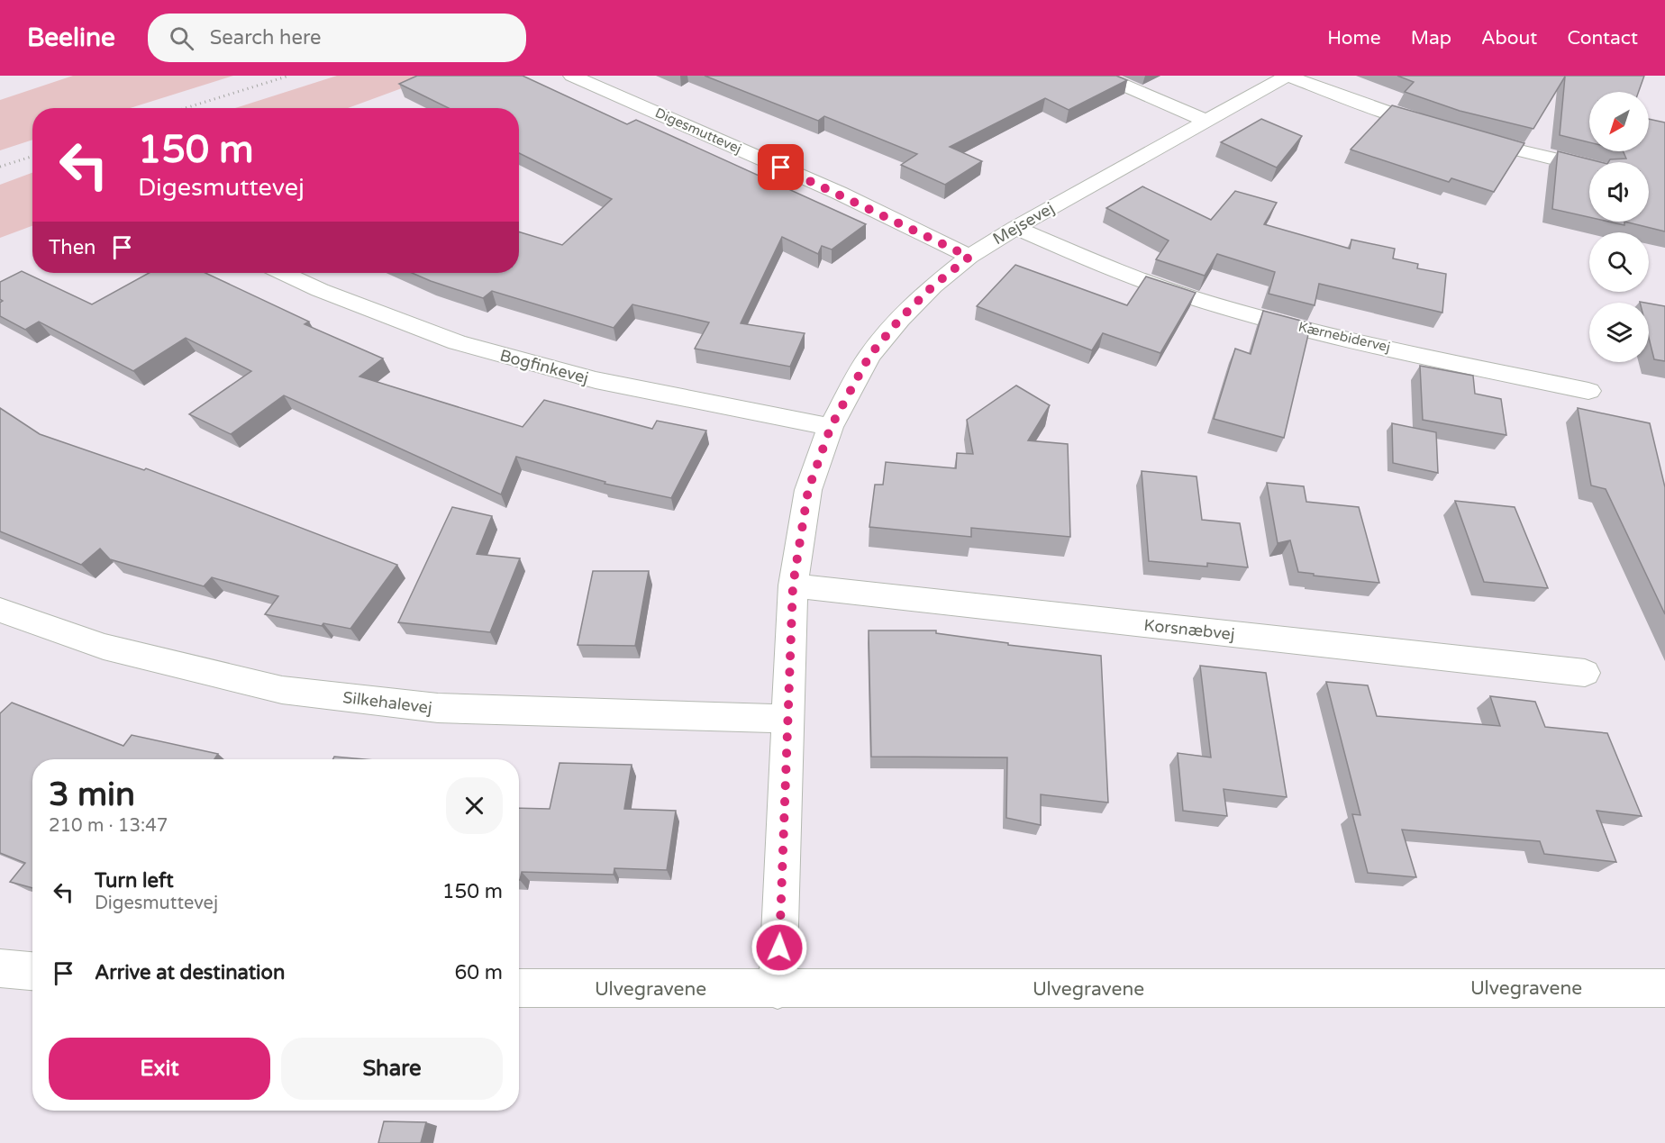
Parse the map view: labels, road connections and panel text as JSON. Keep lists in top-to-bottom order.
{
  "streets": {
    "street": [
      "Digesmuttevej",
      "Mejsevej",
      "Kærnebidervej",
      "Bogfinkevej",
      "Korsnæbvej",
      "Silkehalevej",
      "Ulvegravene"
    ]
  },
  "crossings": [
    ["Digesmuttevej", "Mejsevej"],
    ["Mejsevej", "Kærnebidervej"],
    ["Mejsevej", "Bogfinkevej"],
    ["Mejsevej", "Korsnæbvej"],
    ["Mejsevej", "Silkehalevej"],
    ["Mejsevej", "Ulvegravene"]
  ],
  "north": "bottom left",
  "page": {
    "header": "Beeline",
    "search": "Search here",
    "nav": [
      "Home",
      "Map",
      "About",
      "Contact"
    ],
    "turn": ["150 m", "Digesmuttevej"],
    "then": "Then",
    "heading": ["3 min", "210 m · 13:47"],
    "list": [
      {
        "name": "Turn left",
        "note": "Digesmuttevej",
        "value": "150 m"
      },
      {
        "name": "Arrive at destination",
        "value": "60 m"
      }
    ],
    "buttons": ["Exit", "Share"]
  }
}
